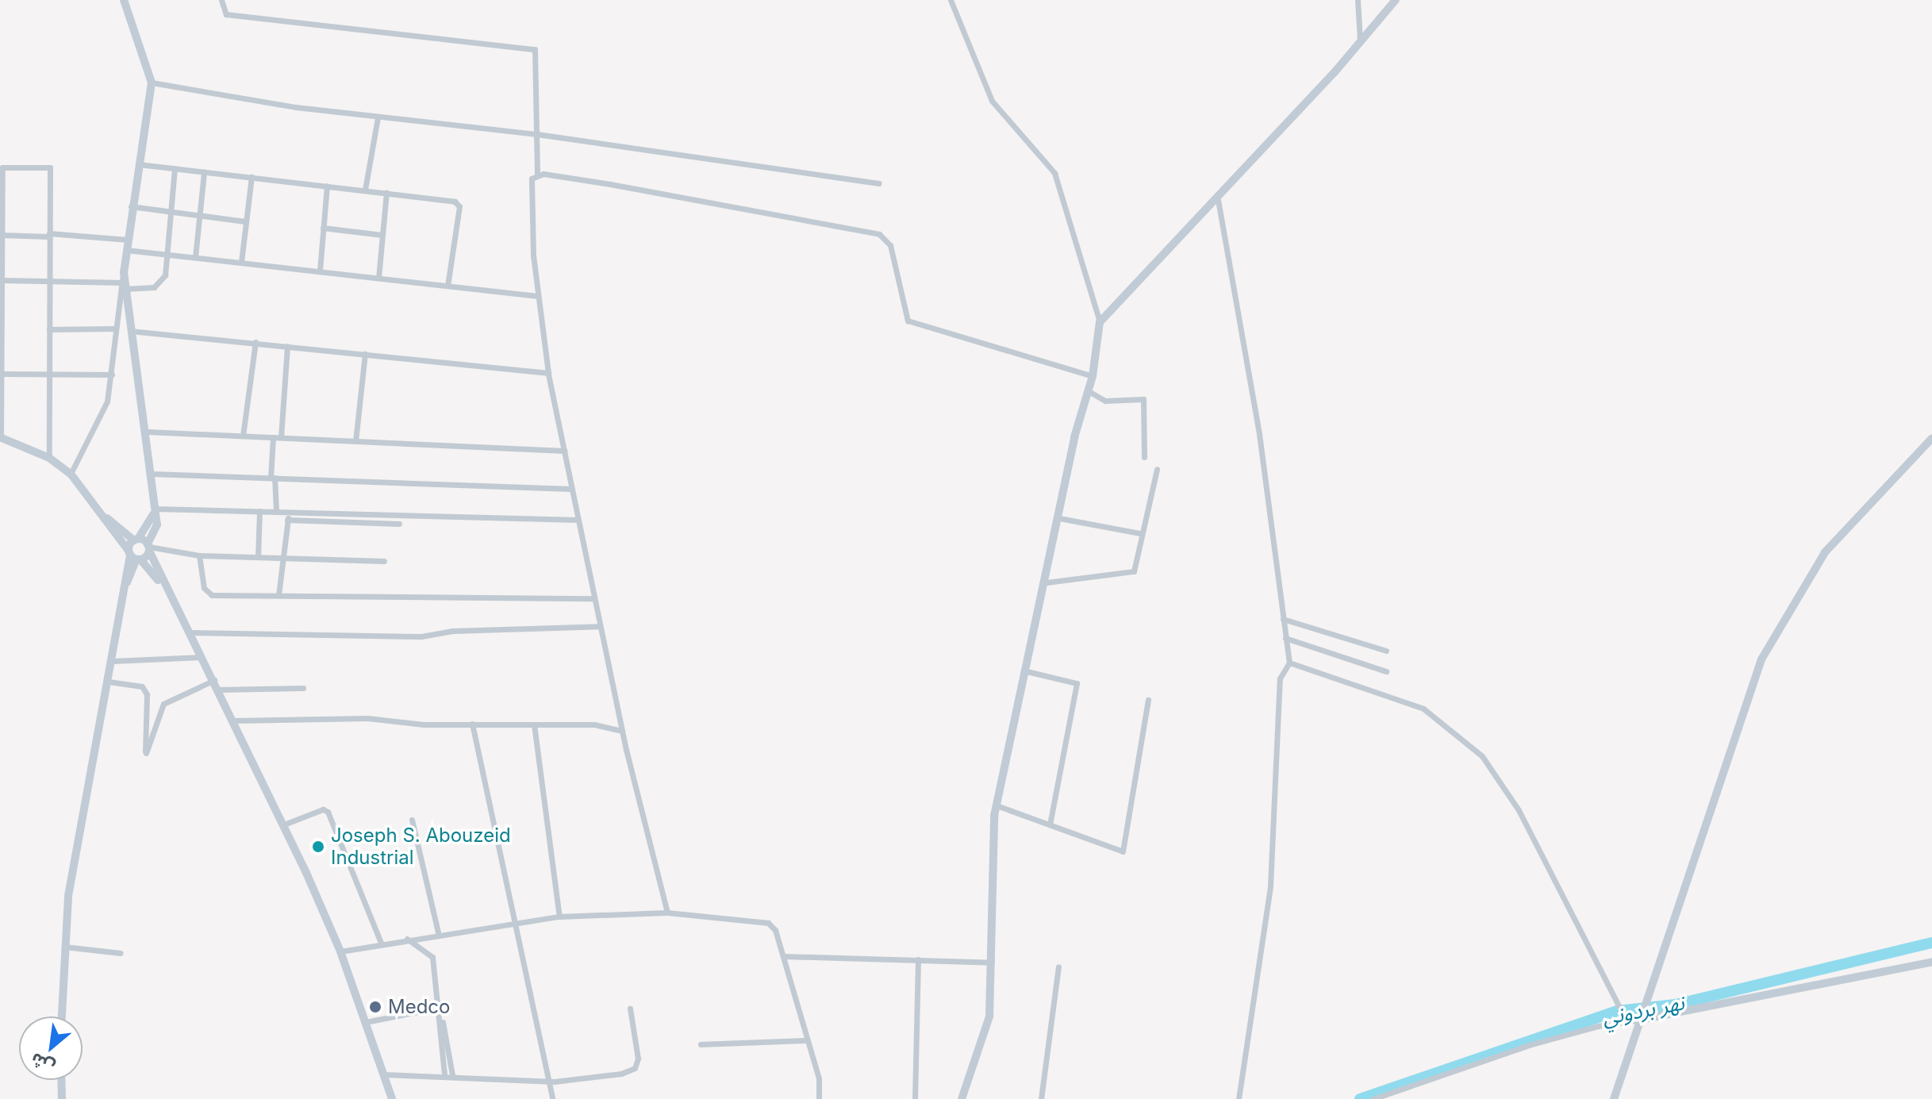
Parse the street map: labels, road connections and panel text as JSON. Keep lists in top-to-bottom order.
{
  "water": ["نهر بردوني"],
  "places": ["Joseph S. Abouzeid Industrial", "Medco"],
  "north": "bottom left"
}
